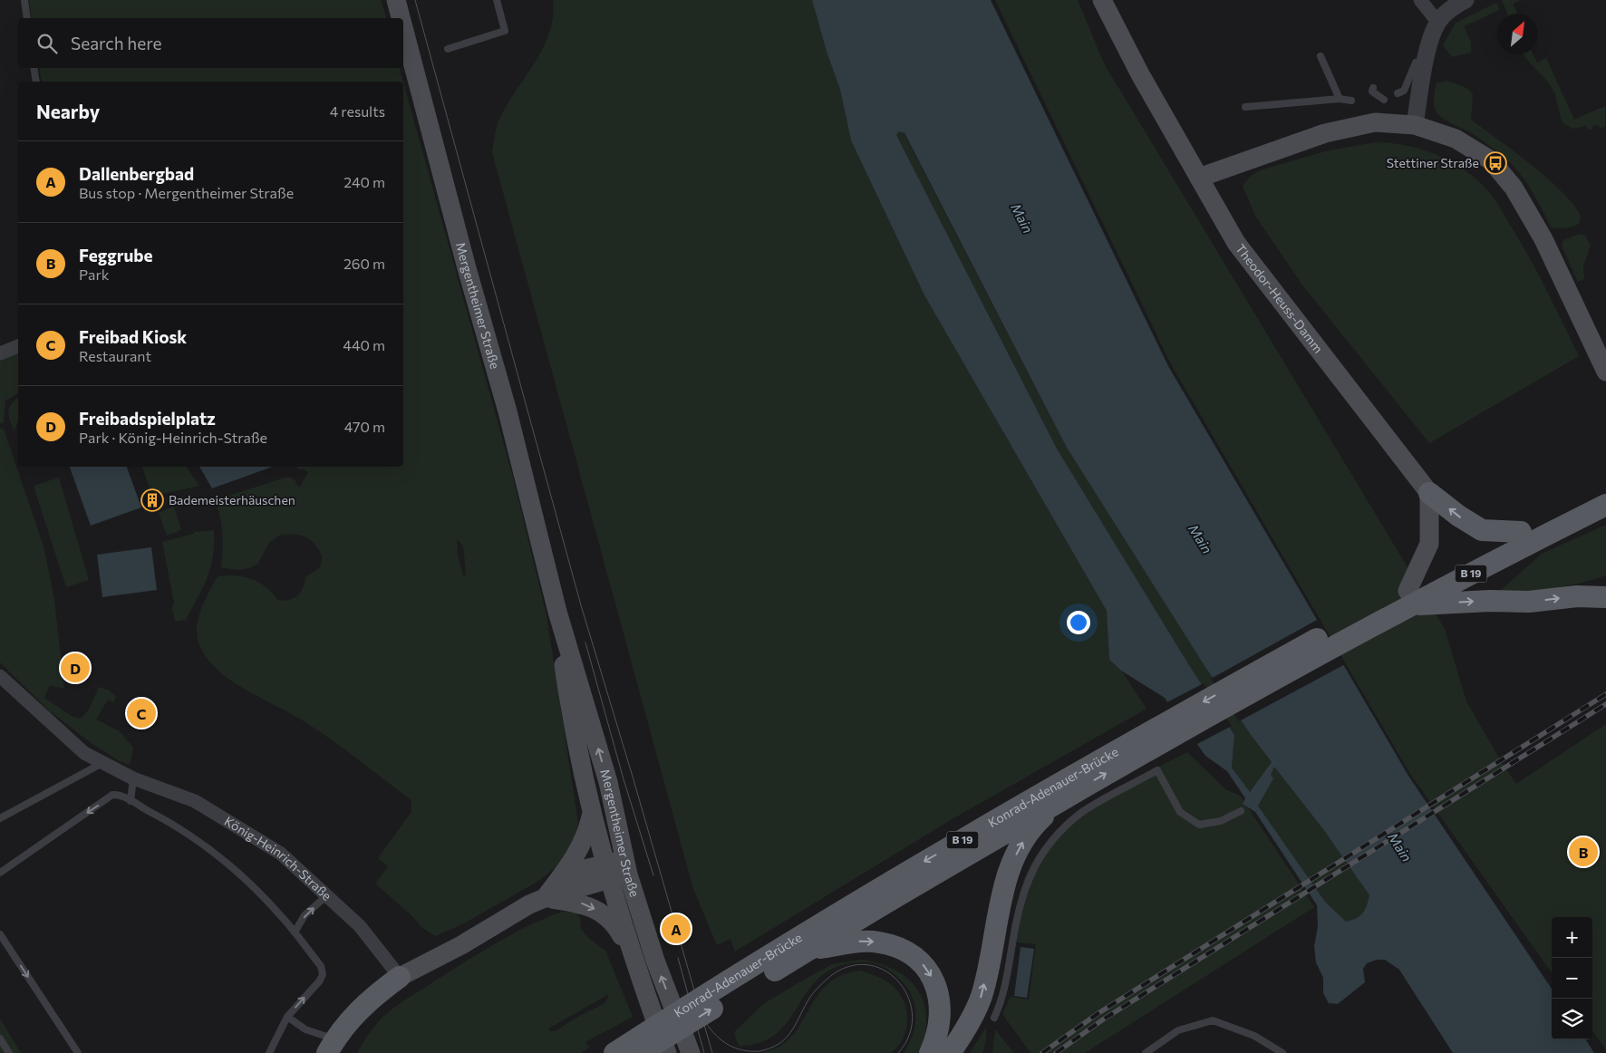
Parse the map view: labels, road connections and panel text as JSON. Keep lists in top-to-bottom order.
{
  "streets": {
    "main road": [
      "Theodor-Heuss-Damm",
      "Mergentheimer Straße",
      "B 19",
      "Konrad-Adenauer-Brücke"
    ],
    "street": ["König-Heinrich-Straße"]
  },
  "crossings": [
    ["B 19", "Konrad-Adenauer-Brücke"]
  ],
  "water": ["Main"],
  "places": {
    "bus stop": ["Stettiner Straße"],
    "building": ["Bademeisterhäuschen"]
  },
  "north": "top right",
  "page": {
    "search": "Search here",
    "heading": ["Nearby", "4 results"],
    "list": [
      {
        "mark": "A",
        "name": "Dallenbergbad",
        "note": "Bus stop · Mergentheimer Straße",
        "value": "240 m"
      },
      {
        "mark": "B",
        "name": "Feggrube",
        "note": "Park",
        "value": "260 m"
      },
      {
        "mark": "C",
        "name": "Freibad Kiosk",
        "note": "Restaurant",
        "value": "440 m"
      },
      {
        "mark": "D",
        "name": "Freibadspielplatz",
        "note": "Park · König-Heinrich-Straße",
        "value": "470 m"
      }
    ],
    "pins": [
      "D",
      "C",
      "B",
      "A"
    ],
    "map_buttons": ["+", "−"]
  }
}
